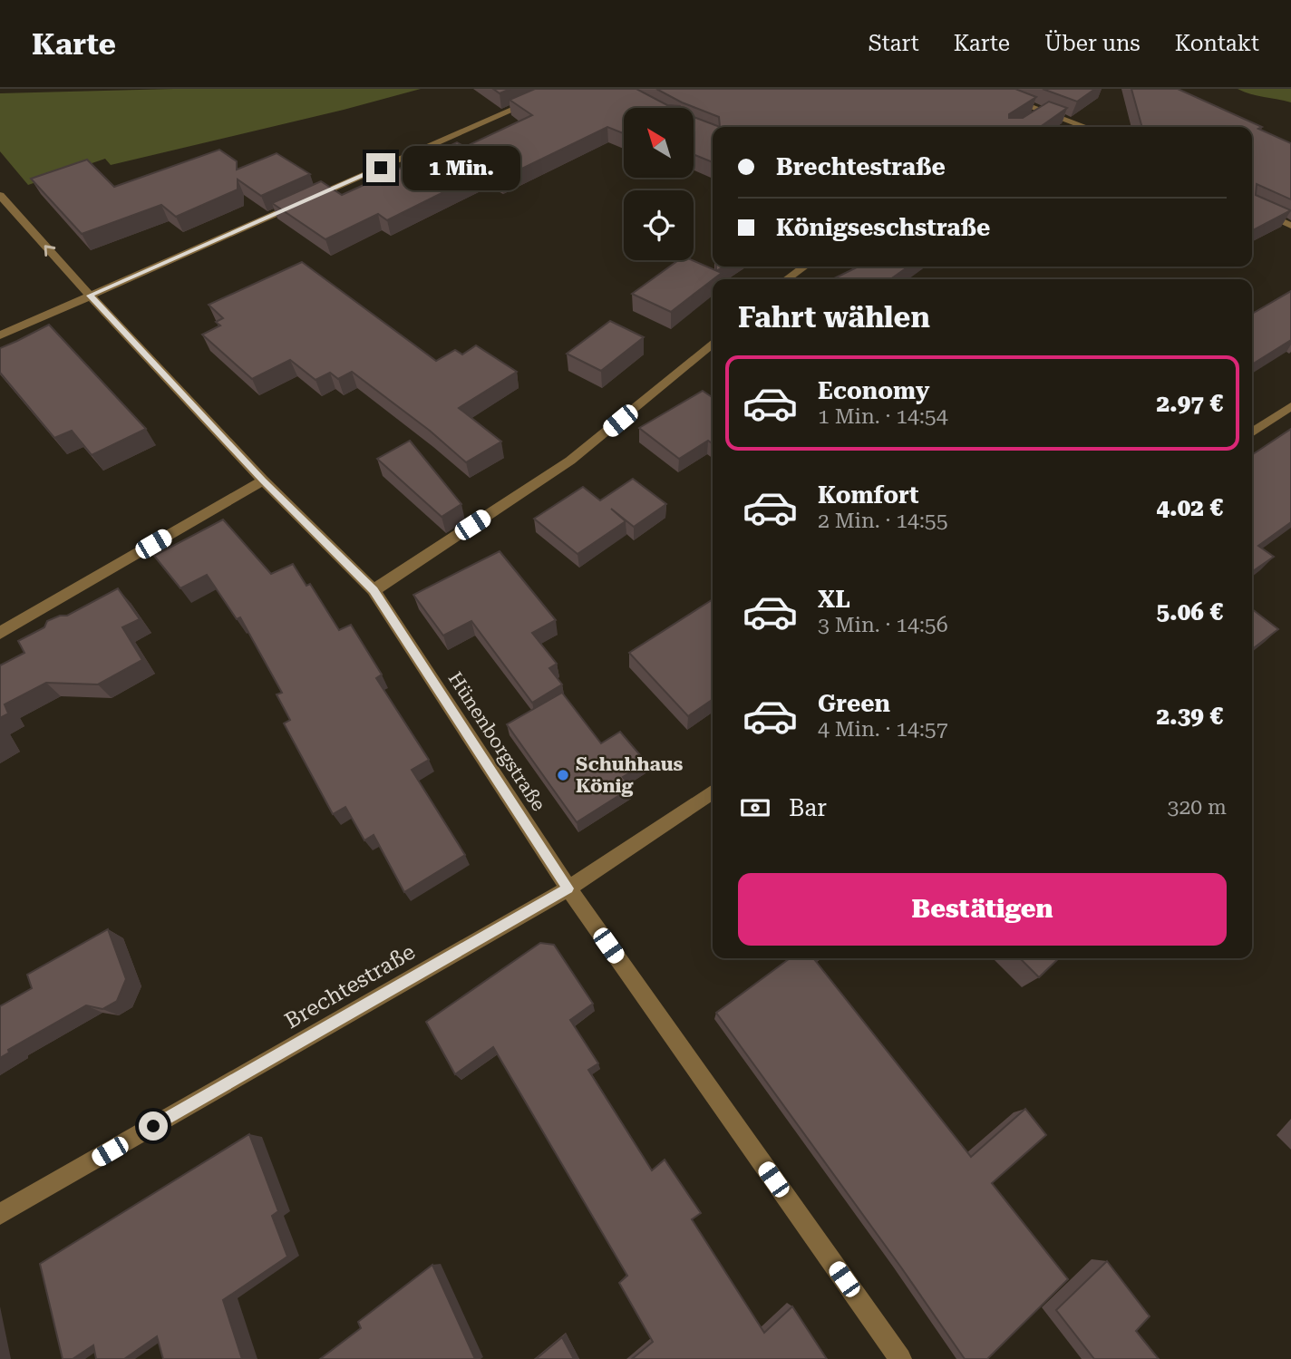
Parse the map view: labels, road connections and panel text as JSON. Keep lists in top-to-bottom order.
{
  "streets": {
    "street": ["Hünenborgstraße", "Brechtestraße"]
  },
  "crossings": [
    ["Hünenborgstraße", "Brechtestraße"]
  ],
  "places": ["Schuhhaus König"],
  "north": "top left",
  "page": {
    "header": "Karte",
    "nav": [
      "Start",
      "Karte",
      "Über uns",
      "Kontakt"
    ],
    "banner": ["Brechtestraße", "Königseschstraße"],
    "bubble": "1 Min.",
    "heading": "Fahrt wählen",
    "list": [
      {
        "name": "Economy",
        "note": "1 Min. · 14:54",
        "value": "2.97 €"
      },
      {
        "name": "Komfort",
        "note": "2 Min. · 14:55",
        "value": "4.02 €"
      },
      {
        "name": "XL",
        "note": "3 Min. · 14:56",
        "value": "5.06 €"
      },
      {
        "name": "Green",
        "note": "4 Min. · 14:57",
        "value": "2.39 €"
      }
    ],
    "pay": ["Bar", "320 m"],
    "buttons": "Bestätigen"
  }
}
